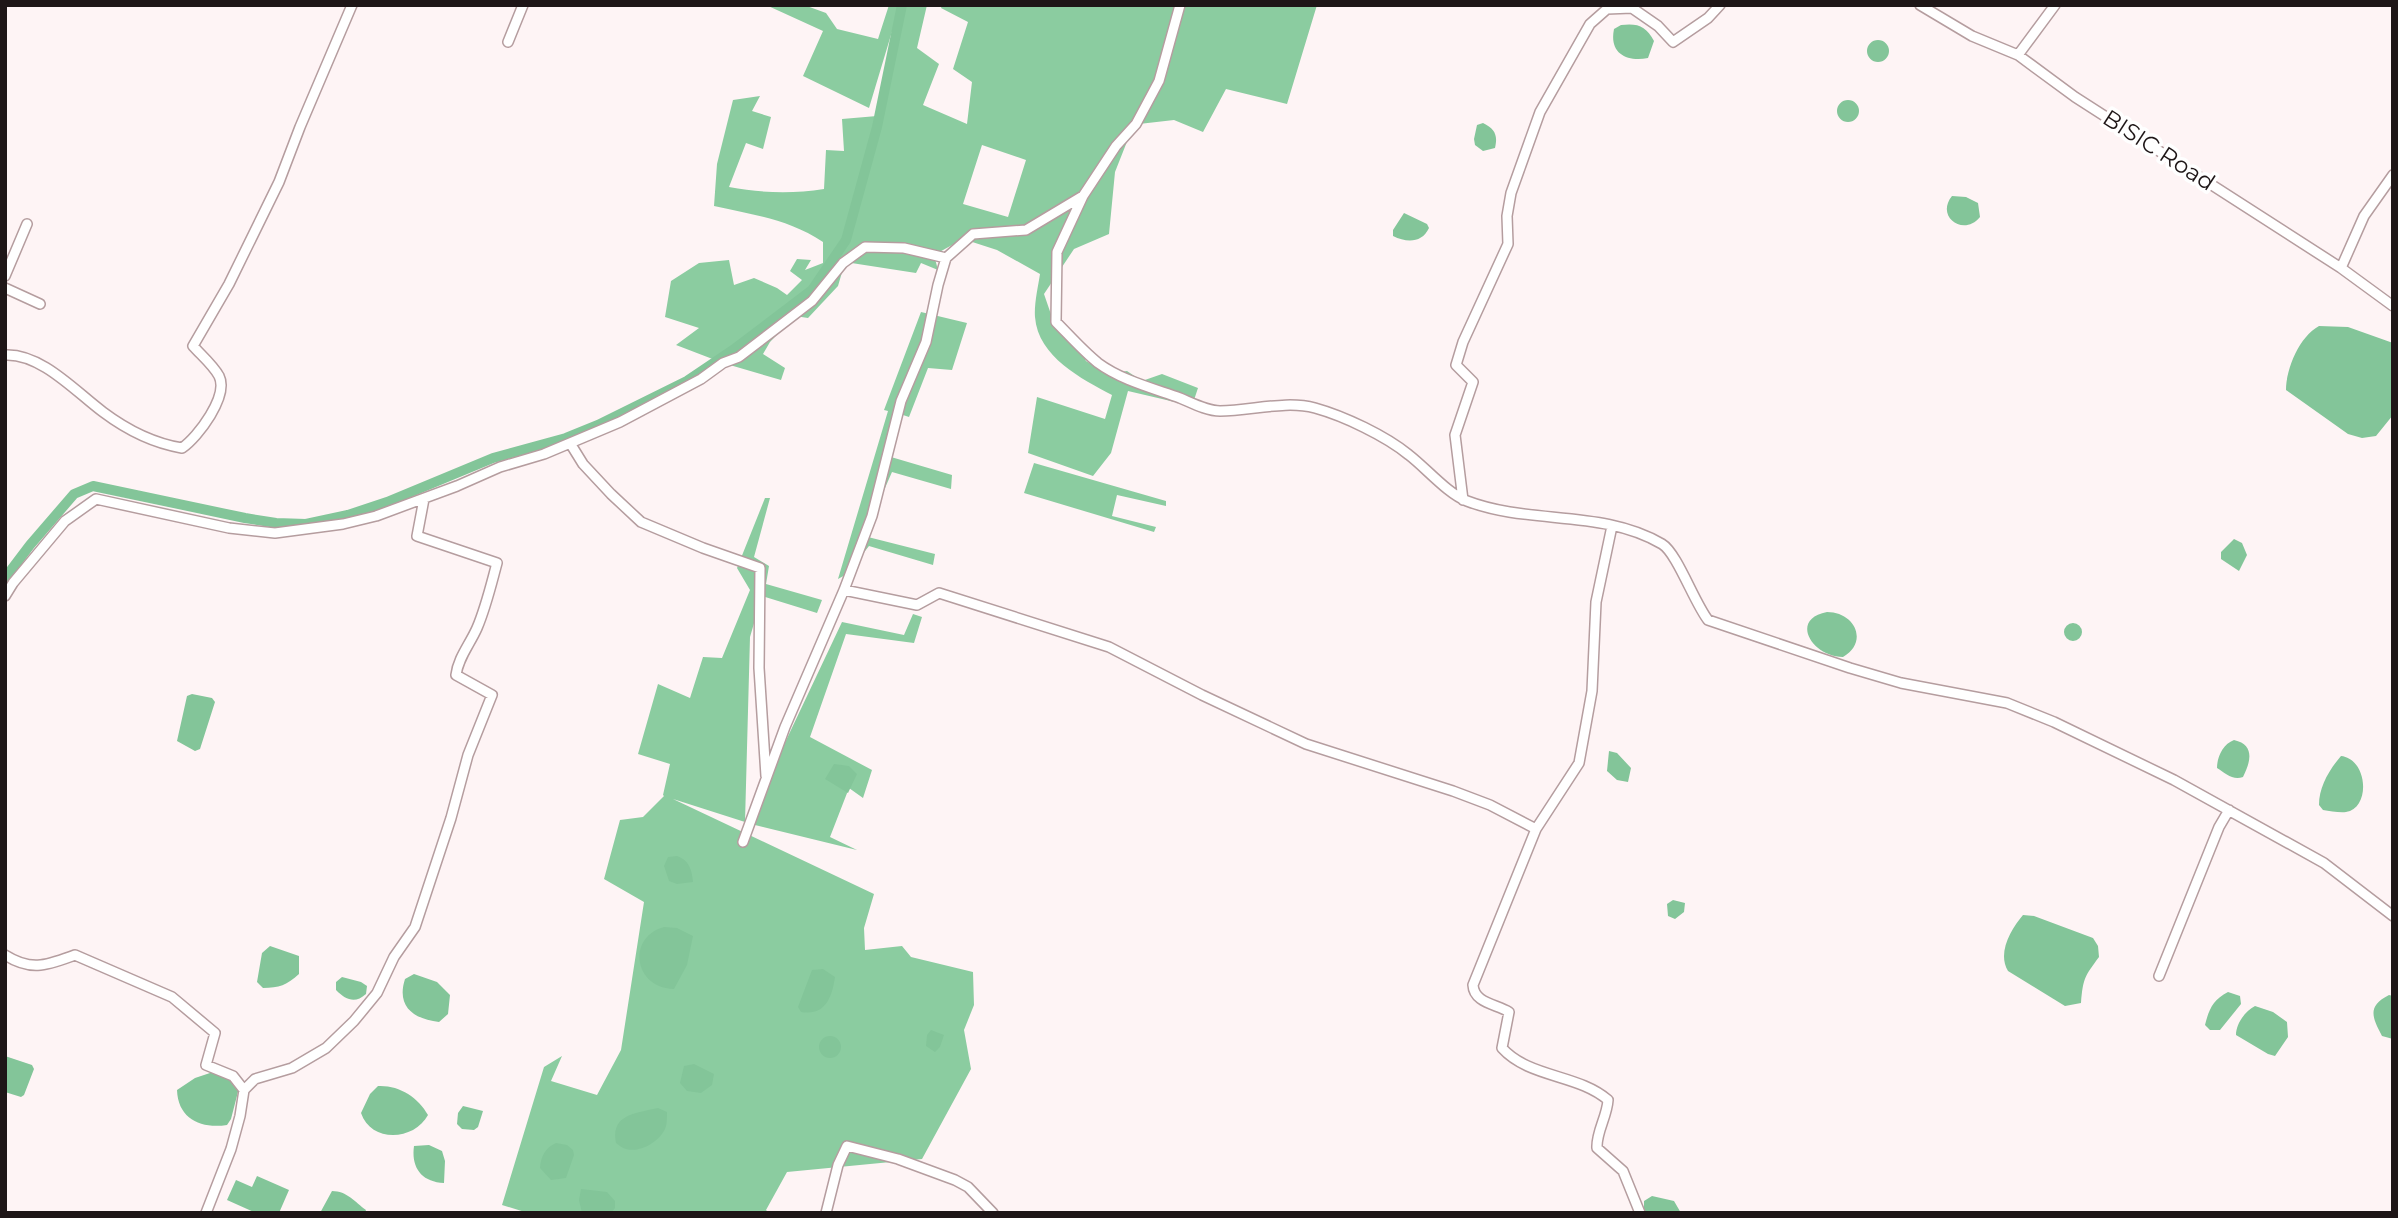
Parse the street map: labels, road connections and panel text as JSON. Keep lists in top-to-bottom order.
{
  "streets": {
    "street": ["BISIC Road"]
  }
}
